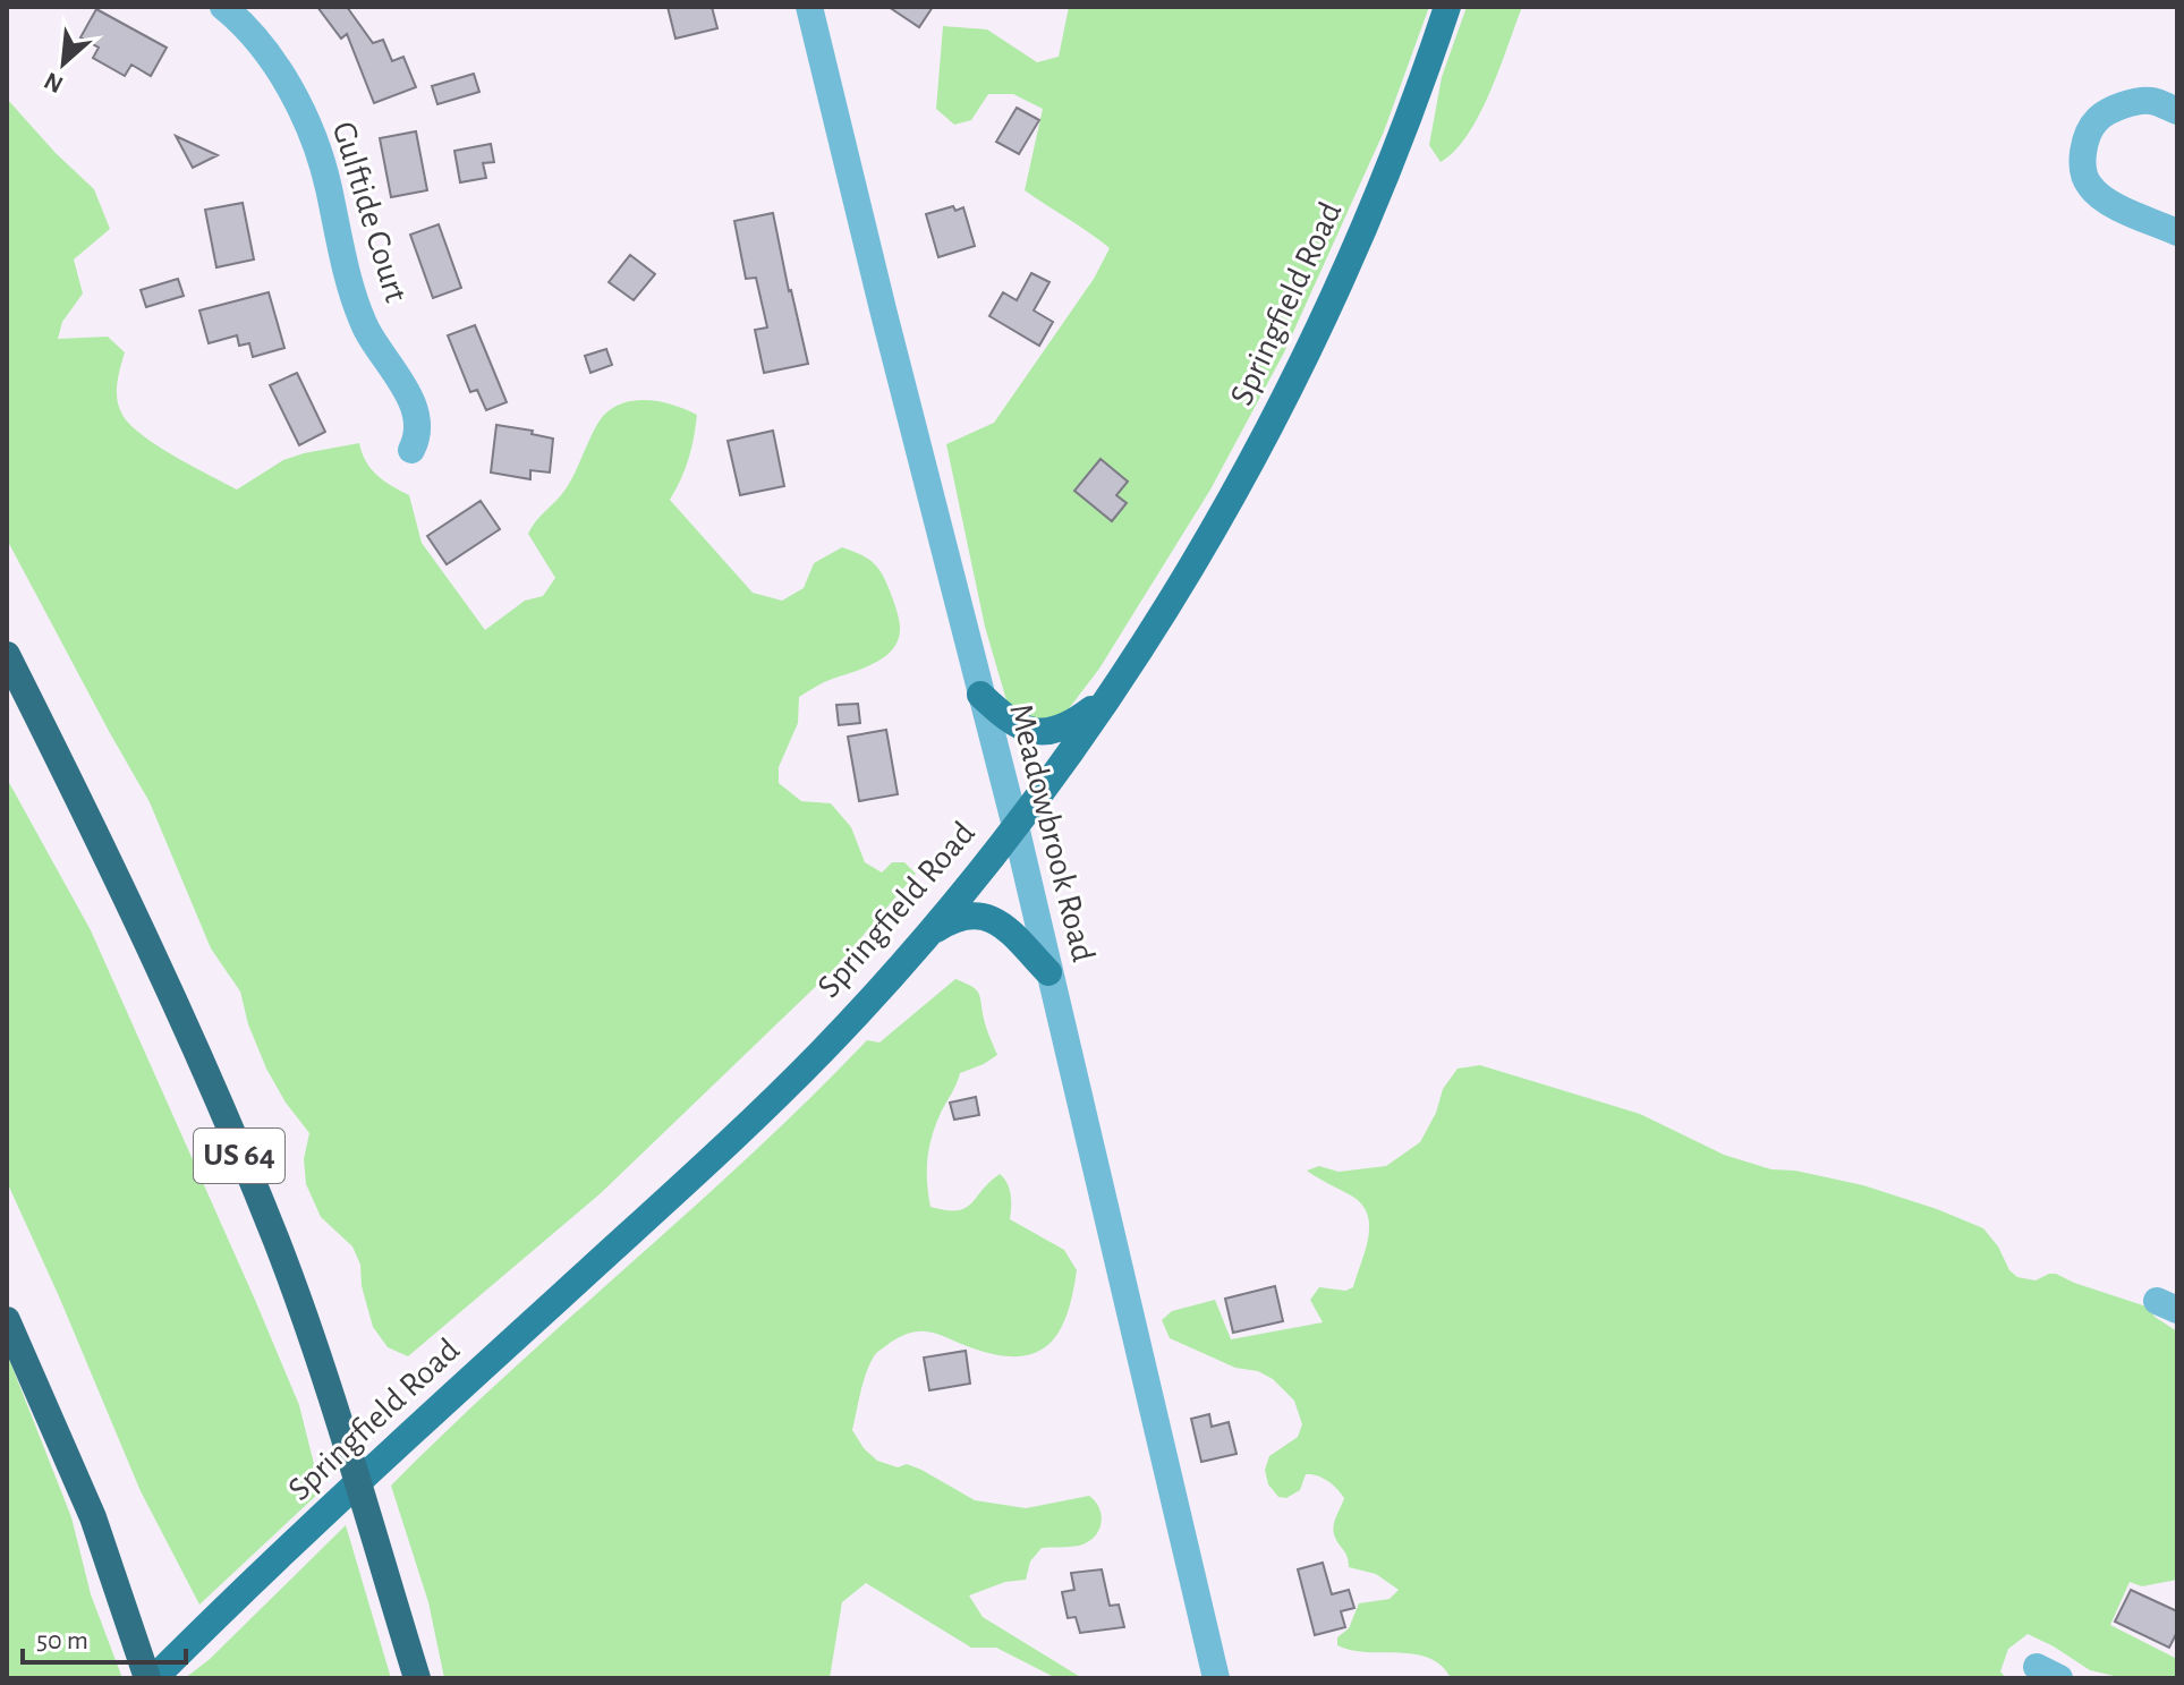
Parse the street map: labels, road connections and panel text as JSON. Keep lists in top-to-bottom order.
{
  "streets": {
    "highway": ["US 64"],
    "main road": ["Springfield Road"],
    "street": ["Gulftide Court", "Meadowbrook Road"]
  },
  "crossings": [
    ["Springfield Road", "Meadowbrook Road"]
  ],
  "scale_bar": "50 m",
  "north": "bottom left"
}
